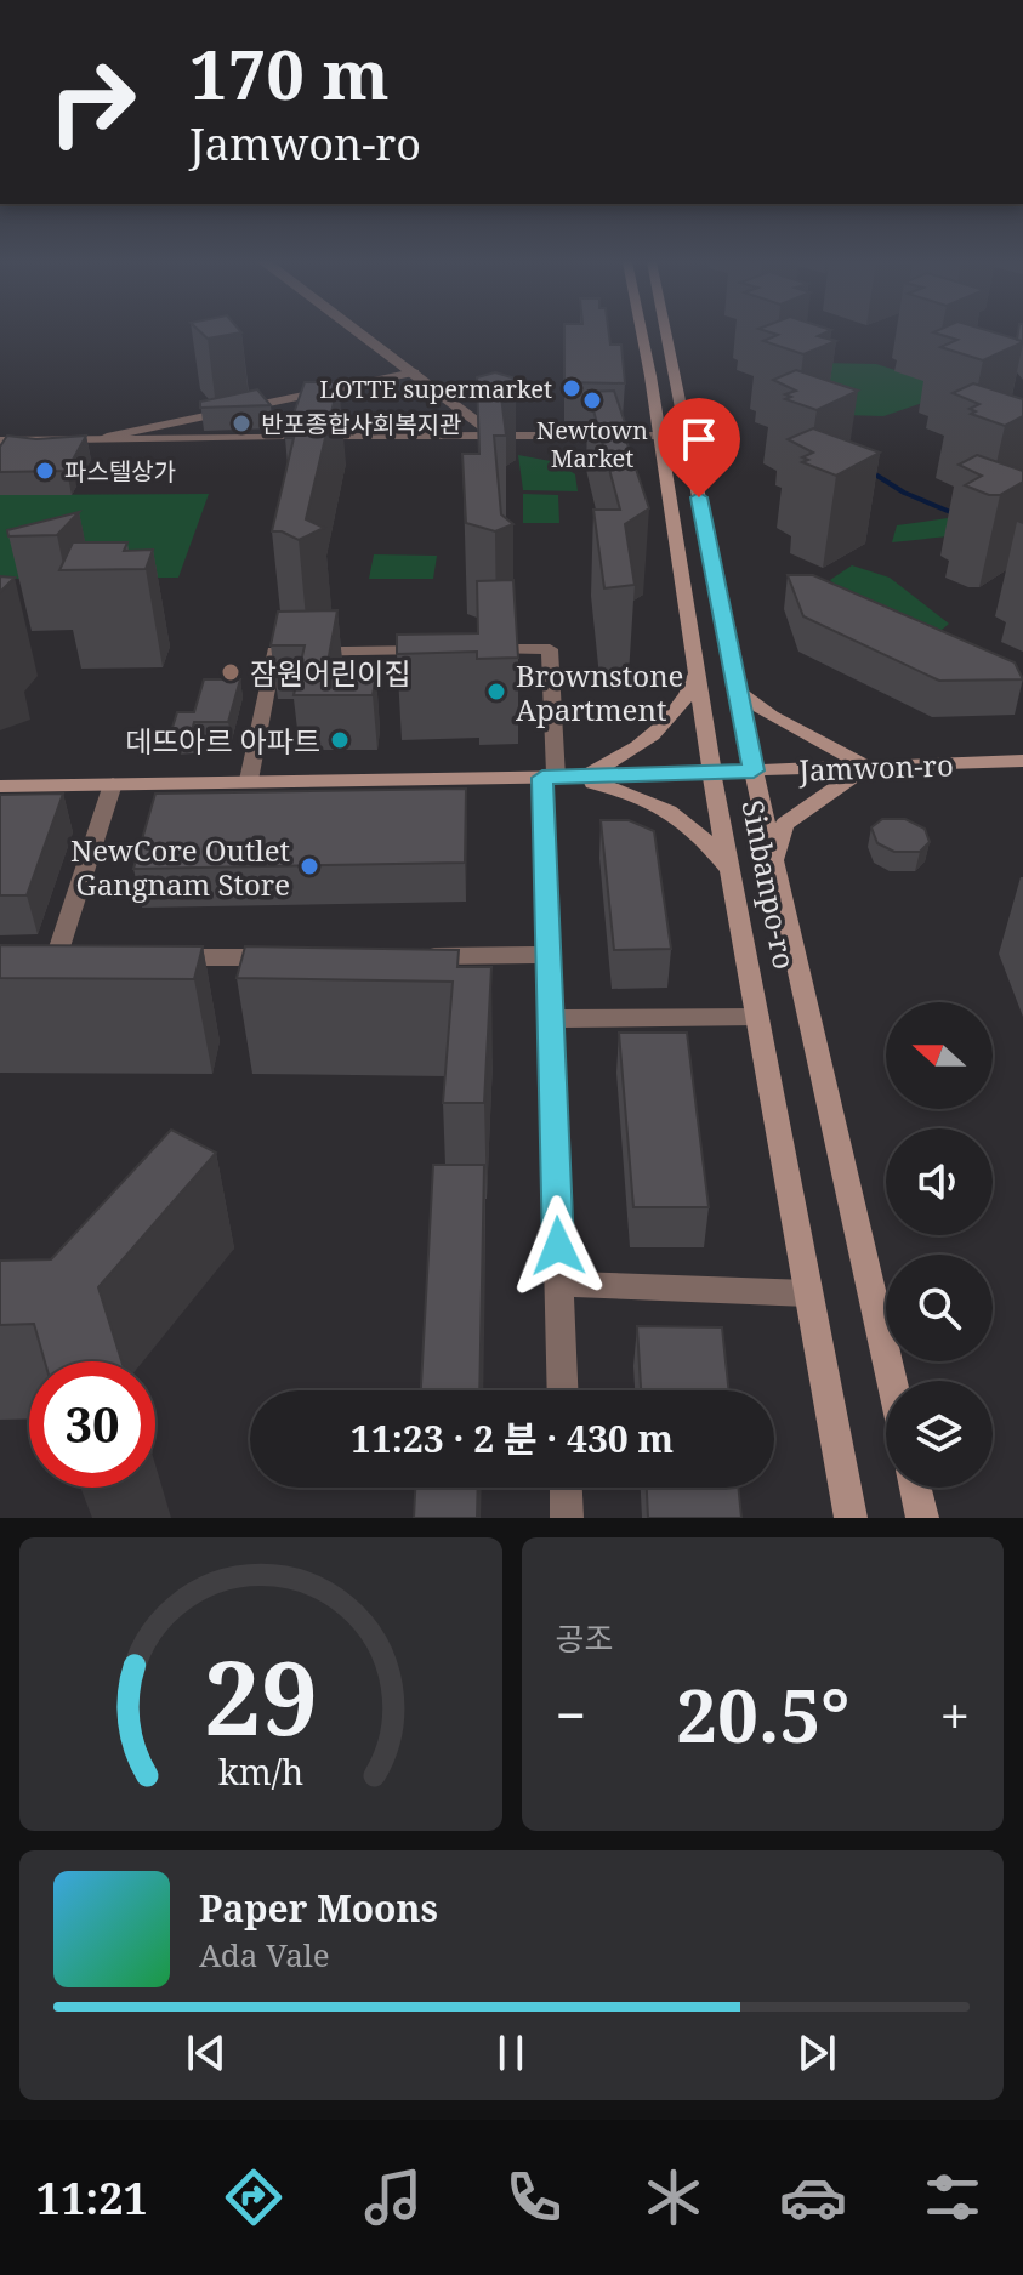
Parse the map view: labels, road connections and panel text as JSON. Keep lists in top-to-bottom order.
{
  "streets": {
    "main road": ["Jamwon-ro", "Sinbanpo-ro"]
  },
  "crossings": [
    ["Jamwon-ro", "Sinbanpo-ro"]
  ],
  "places": [
    "LOTTE supermarket",
    "Newtown Market",
    "반포종합사회복지관",
    "파스텔상가",
    "잠원어린이집",
    "Brownstone Apartment",
    "데뜨아르 아파트",
    "NewCore Outlet Gangnam Store"
  ],
  "north": "left",
  "page": {
    "turn": ["170 m", "Jamwon-ro"],
    "limit": "30",
    "trip": "11:23 · 2 분 · 430 m",
    "tile": "공조",
    "heat": ["−", "20.5°", "+"],
    "song": ["Paper Moons", "Ada Vale"],
    "tabs": "11:21",
    "gauge": ["29", "km/h"]
  }
}
